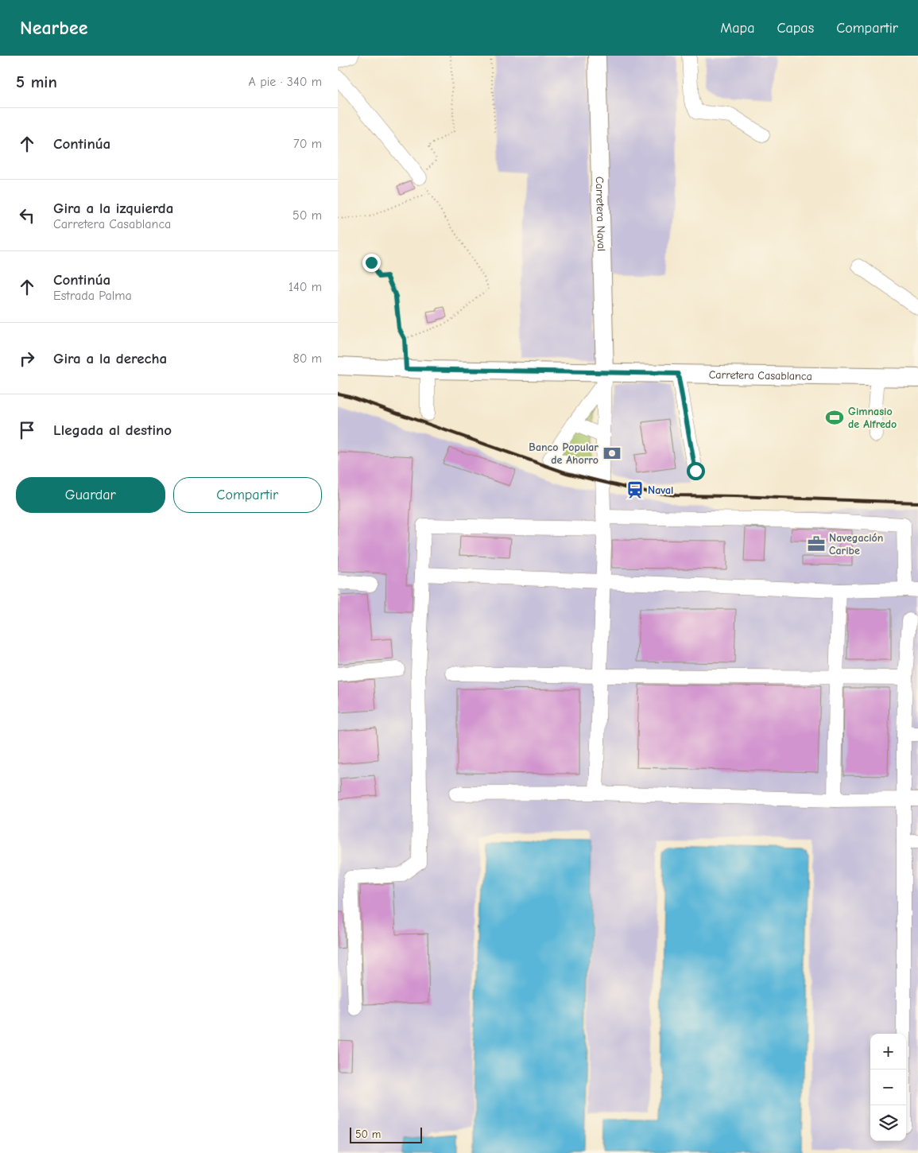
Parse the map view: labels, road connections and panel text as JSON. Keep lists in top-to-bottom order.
{
  "streets": {
    "main road": ["Carretera Naval", "Carretera Casablanca"]
  },
  "crossings": [
    ["Carretera Naval", "Carretera Casablanca"]
  ],
  "places": {
    "sports": ["Gimnasio de Alfredo"],
    "bank": ["Banco Popular de Ahorro"],
    "station": ["Naval"],
    "office": ["Navegación Caribe"]
  },
  "scale_bar": "50 m",
  "page": {
    "header": "Nearbee",
    "nav": ["Mapa", "Capas", "Compartir"],
    "heading": ["5 min", "A pie · 340 m"],
    "list": [
      ["Continúa", "70 m"],
      ["Gira a la izquierda", "Carretera Casablanca", "50 m"],
      ["Continúa", "Estrada Palma", "140 m"],
      ["Gira a la derecha", "80 m"],
      "Llegada al destino"
    ],
    "buttons": ["Guardar", "Compartir"],
    "map_buttons": ["+", "−"],
    "scale": "50 m"
  }
}
